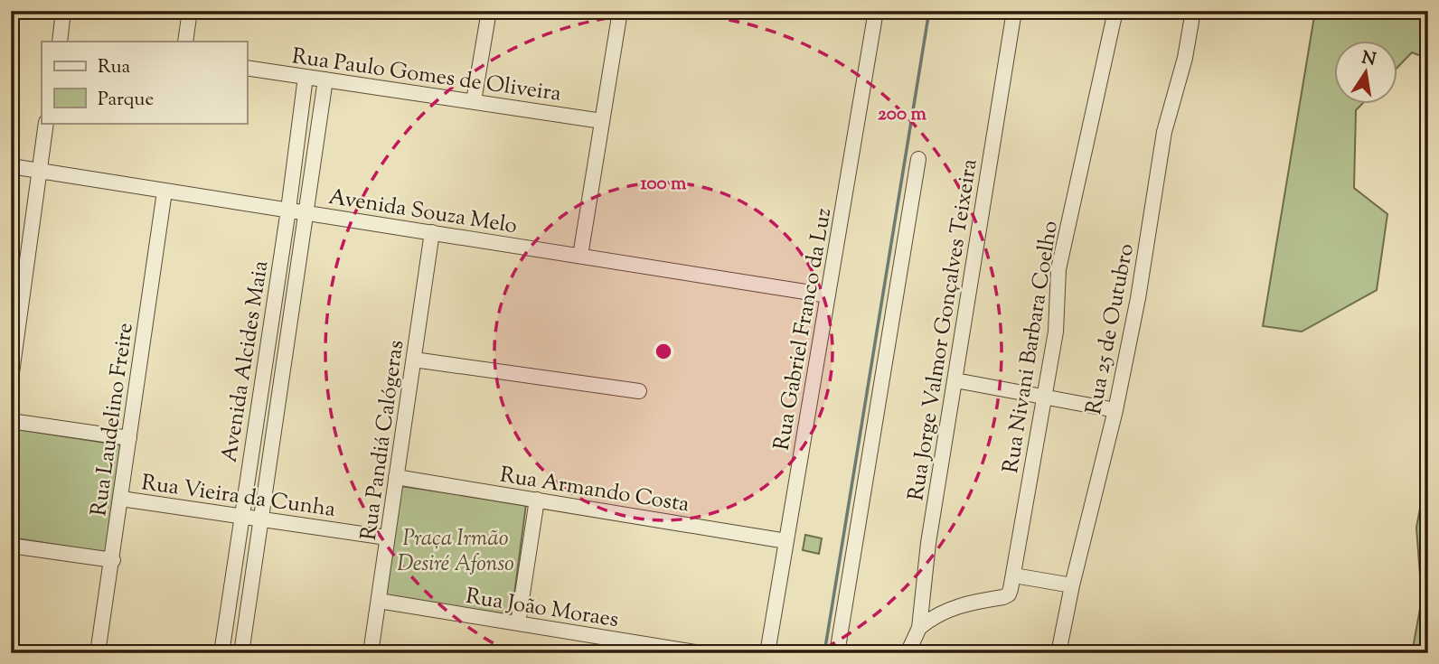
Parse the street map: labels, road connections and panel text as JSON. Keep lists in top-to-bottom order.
{
  "streets": {
    "street": [
      "Rua Paulo Gomes de Oliveira",
      "Avenida Souza Melo",
      "Rua Gabriel Franco da Luz",
      "Rua 25 de Outubro",
      "Rua Jorge Valmor Gonçalves Teixeira",
      "Rua Nivani Barbara Coelho",
      "Avenida Alcides Maia",
      "Rua Laudelino Freire",
      "Rua Pandiá Calógeras",
      "Rua Armando Costa",
      "Rua Vieira da Cunha",
      "Rua João Moraes"
    ]
  },
  "crossings": [
    ["Rua Paulo Gomes de Oliveira", "Avenida Alcides Maia"],
    ["Avenida Souza Melo", "Rua Gabriel Franco da Luz"],
    ["Avenida Souza Melo", "Avenida Alcides Maia"],
    ["Avenida Souza Melo", "Rua Laudelino Freire"],
    ["Avenida Souza Melo", "Rua Pandiá Calógeras"],
    ["Rua Gabriel Franco da Luz", "Rua Armando Costa"],
    ["Rua Jorge Valmor Gonçalves Teixeira", "Rua Nivani Barbara Coelho"],
    ["Avenida Alcides Maia", "Rua Vieira da Cunha"],
    ["Rua Laudelino Freire", "Rua Vieira da Cunha"],
    ["Rua Pandiá Calógeras", "Rua Armando Costa"],
    ["Rua Pandiá Calógeras", "Rua Vieira da Cunha"],
    ["Rua Pandiá Calógeras", "Rua João Moraes"]
  ],
  "parks": ["Praça Irmão Desiré Afonso"],
  "legend": ["Rua", "Parque"],
  "north": "top",
  "rings": ["200 m", "100 m"]
}
